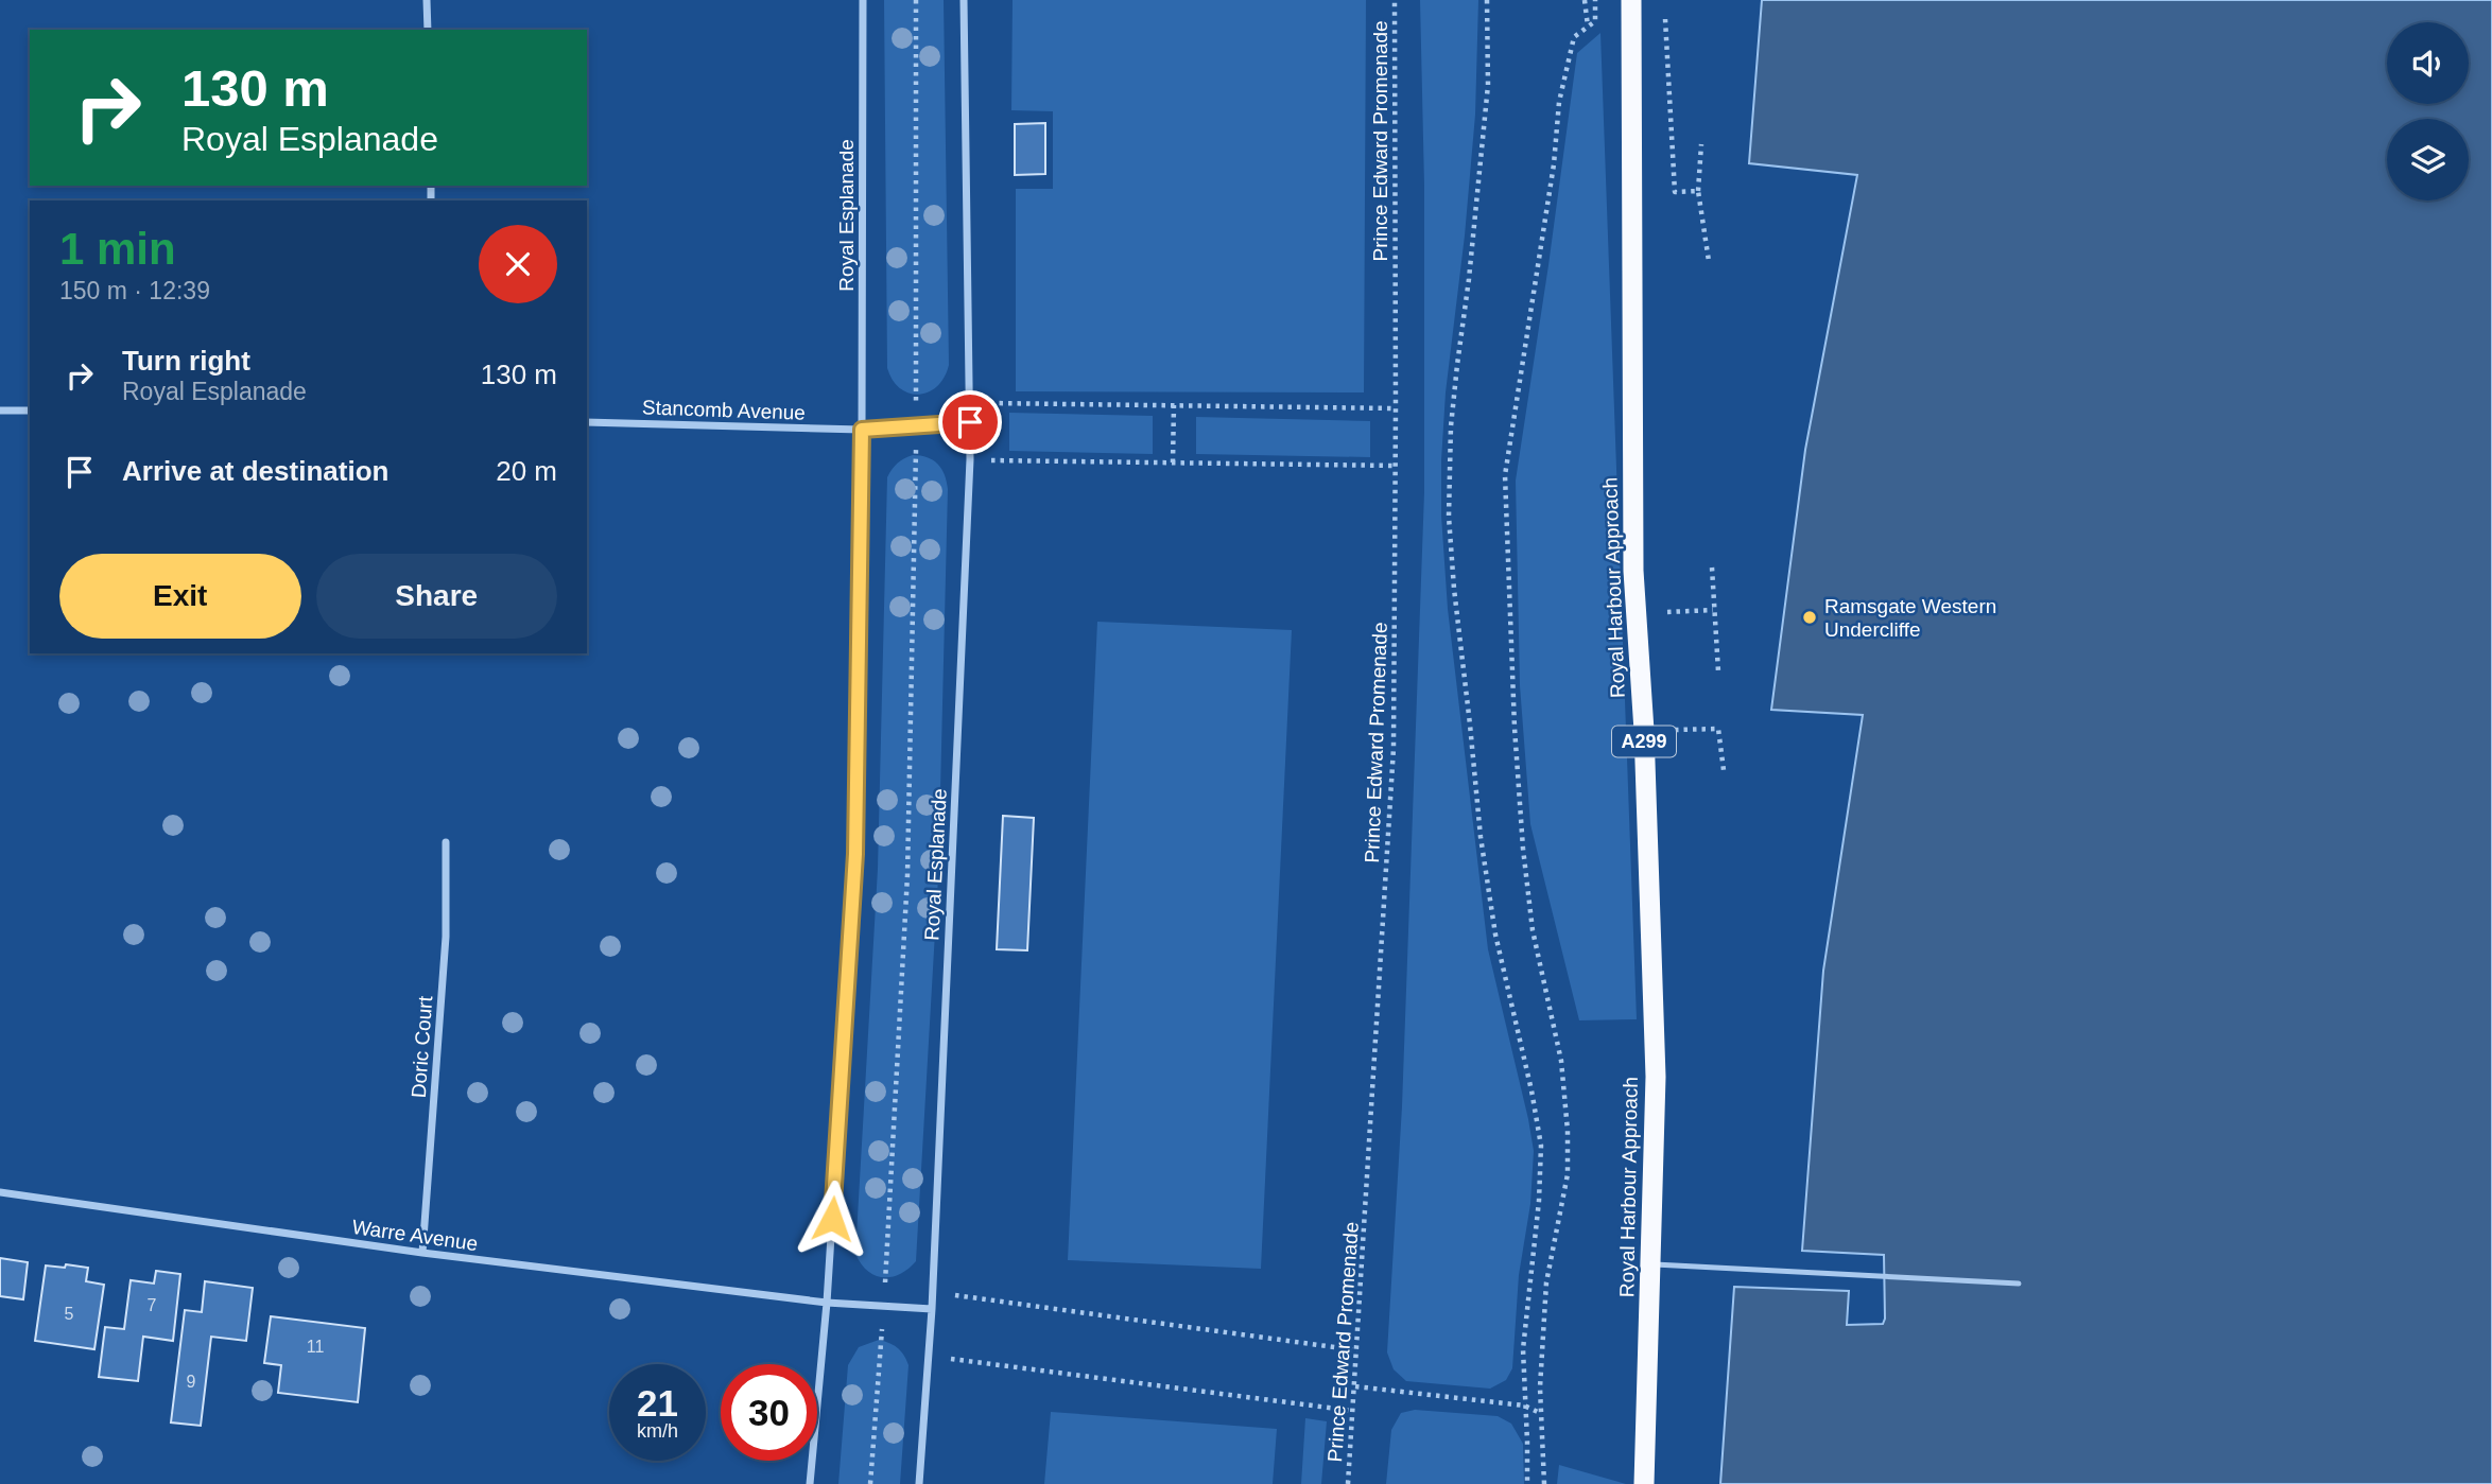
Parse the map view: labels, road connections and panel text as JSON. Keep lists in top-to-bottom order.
{
  "streets": {
    "highway": ["Royal Harbour Approach", "A299"],
    "street": [
      "Royal Esplanade",
      "Stancomb Avenue",
      "Doric Court",
      "Warre Avenue"
    ],
    "path": ["Prince Edward Promenade"]
  },
  "crossings": [
    ["Royal Esplanade", "Stancomb Avenue"],
    ["Royal Esplanade", "Warre Avenue"],
    ["Doric Court", "Warre Avenue"]
  ],
  "places": ["Ramsgate Western Undercliffe"],
  "house_numbers": [
    "7",
    "5",
    "11",
    "9"
  ],
  "page": {
    "turn": ["130 m", "Royal Esplanade"],
    "heading": ["1 min", "150 m · 12:39"],
    "list": [
      {
        "name": "Turn right",
        "note": "Royal Esplanade",
        "value": "130 m"
      },
      {
        "name": "Arrive at destination",
        "value": "20 m"
      }
    ],
    "buttons": ["Exit", "Share"],
    "speed": "21 km/h",
    "limit": "30"
  }
}
